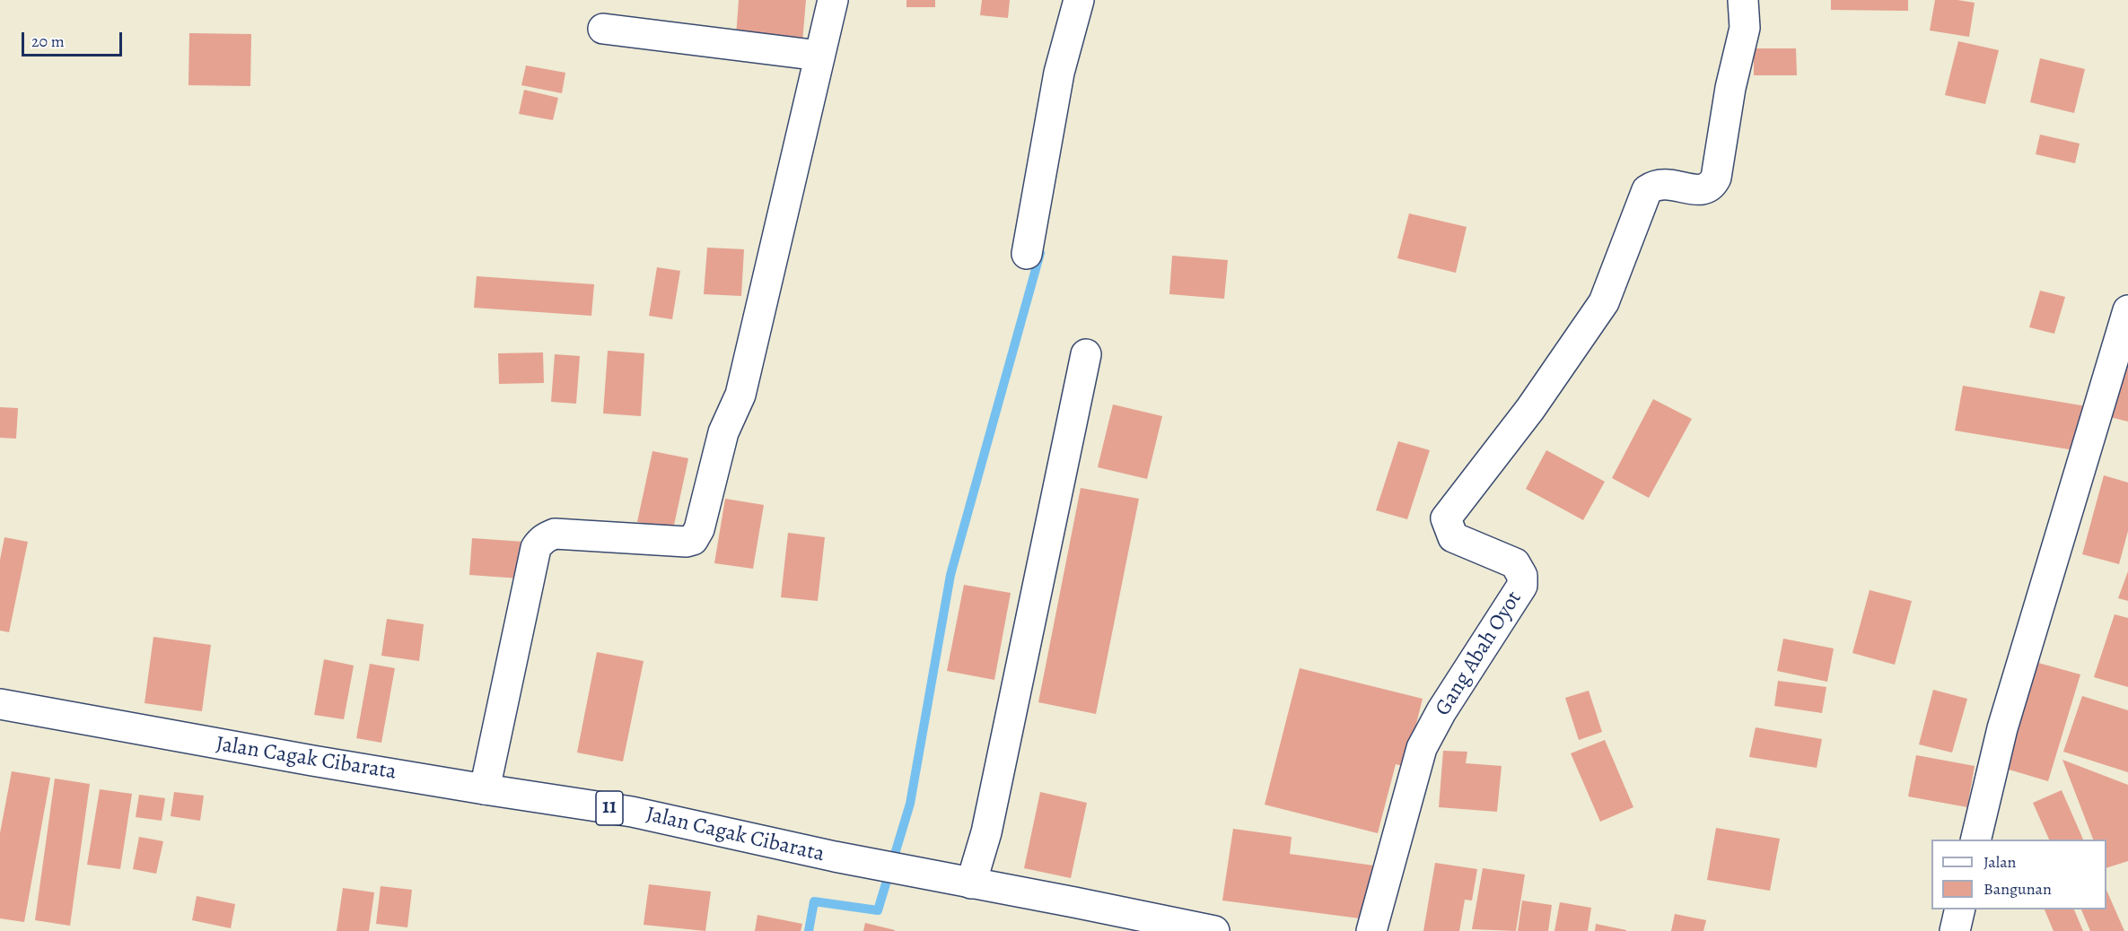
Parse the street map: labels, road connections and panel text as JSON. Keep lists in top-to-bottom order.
{
  "streets": {
    "main road": ["Gang Abah Oyot", "Jalan Cagak Cibarata", "11"]
  },
  "legend": ["Jalan", "Bangunan"],
  "scale_bar": "20 m"
}
